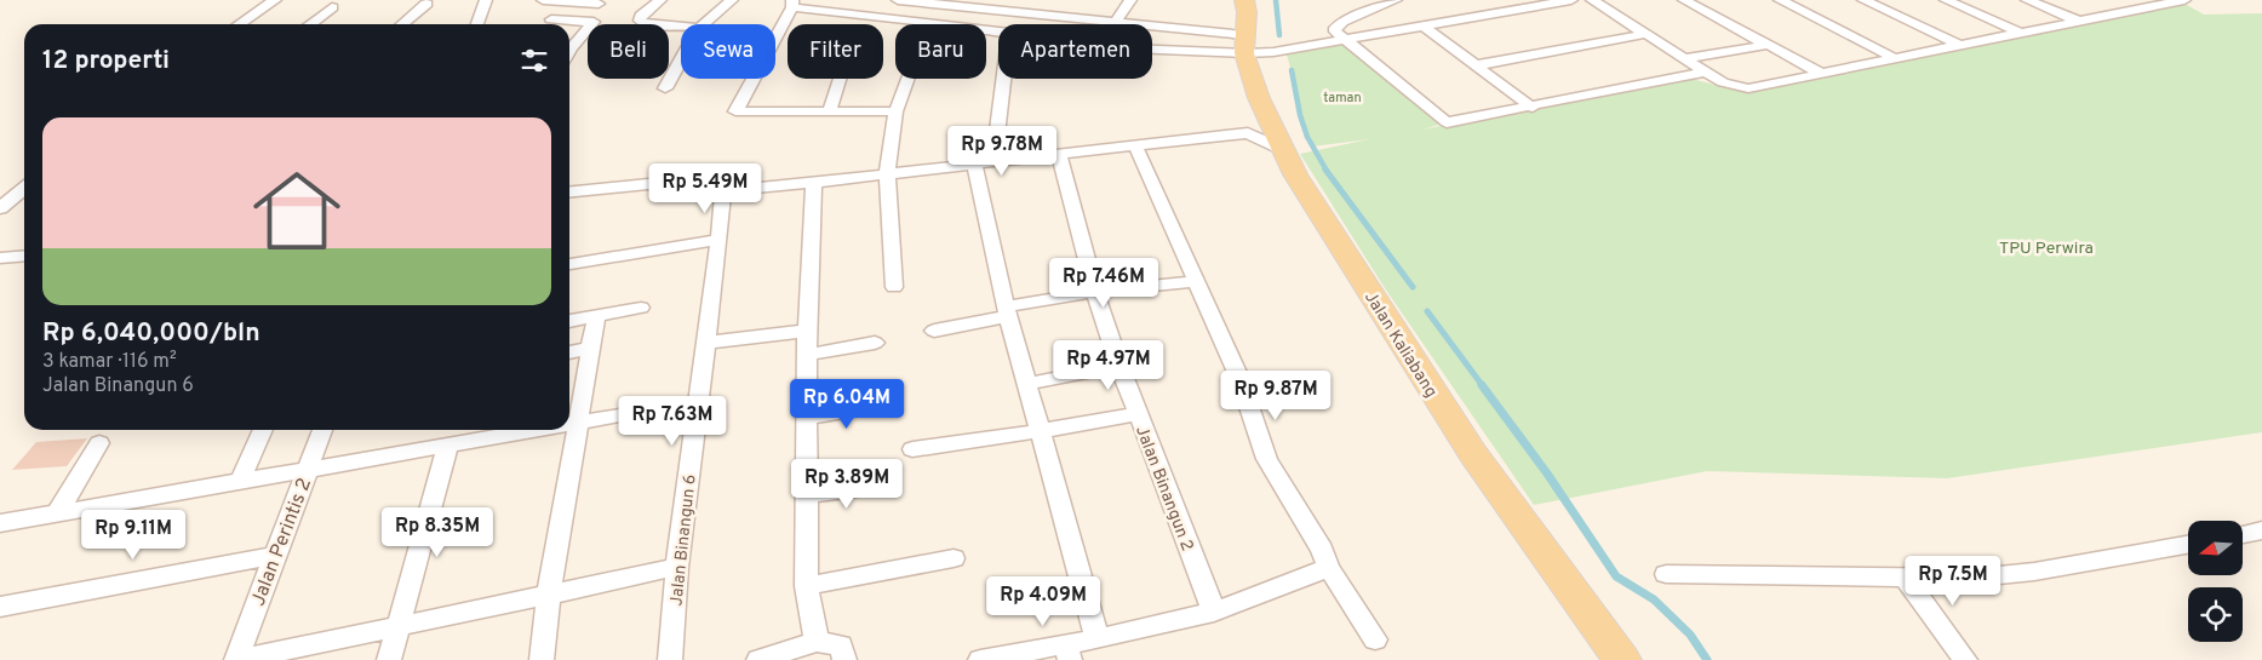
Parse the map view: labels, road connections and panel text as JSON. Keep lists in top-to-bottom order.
{
  "streets": {
    "main road": ["Jalan Kaliabang"],
    "street": ["Jalan Binangun 2", "Jalan Binangun 6", "Jalan Perintis 2"]
  },
  "parks": ["taman", "TPU Perwira"],
  "north": "left",
  "page": {
    "chip": [
      "Beli",
      "Sewa",
      "Filter",
      "Baru",
      "Apartemen"
    ],
    "heading": "12 properti",
    "list": [
      {
        "name": "Rp 6,040,000/bln",
        "note": "3 kamar · 116 m² · Jalan Binangun 6"
      }
    ],
    "price": [
      "Rp 9.78M",
      "Rp 5.49M",
      "Rp 7.46M",
      "Rp 4.97M",
      "Rp 9.87M",
      "Rp 6.04M",
      "Rp 7.63M",
      "Rp 3.89M",
      "Rp 8.35M",
      "Rp 9.11M",
      "Rp 7.5M",
      "Rp 4.09M"
    ]
  }
}
